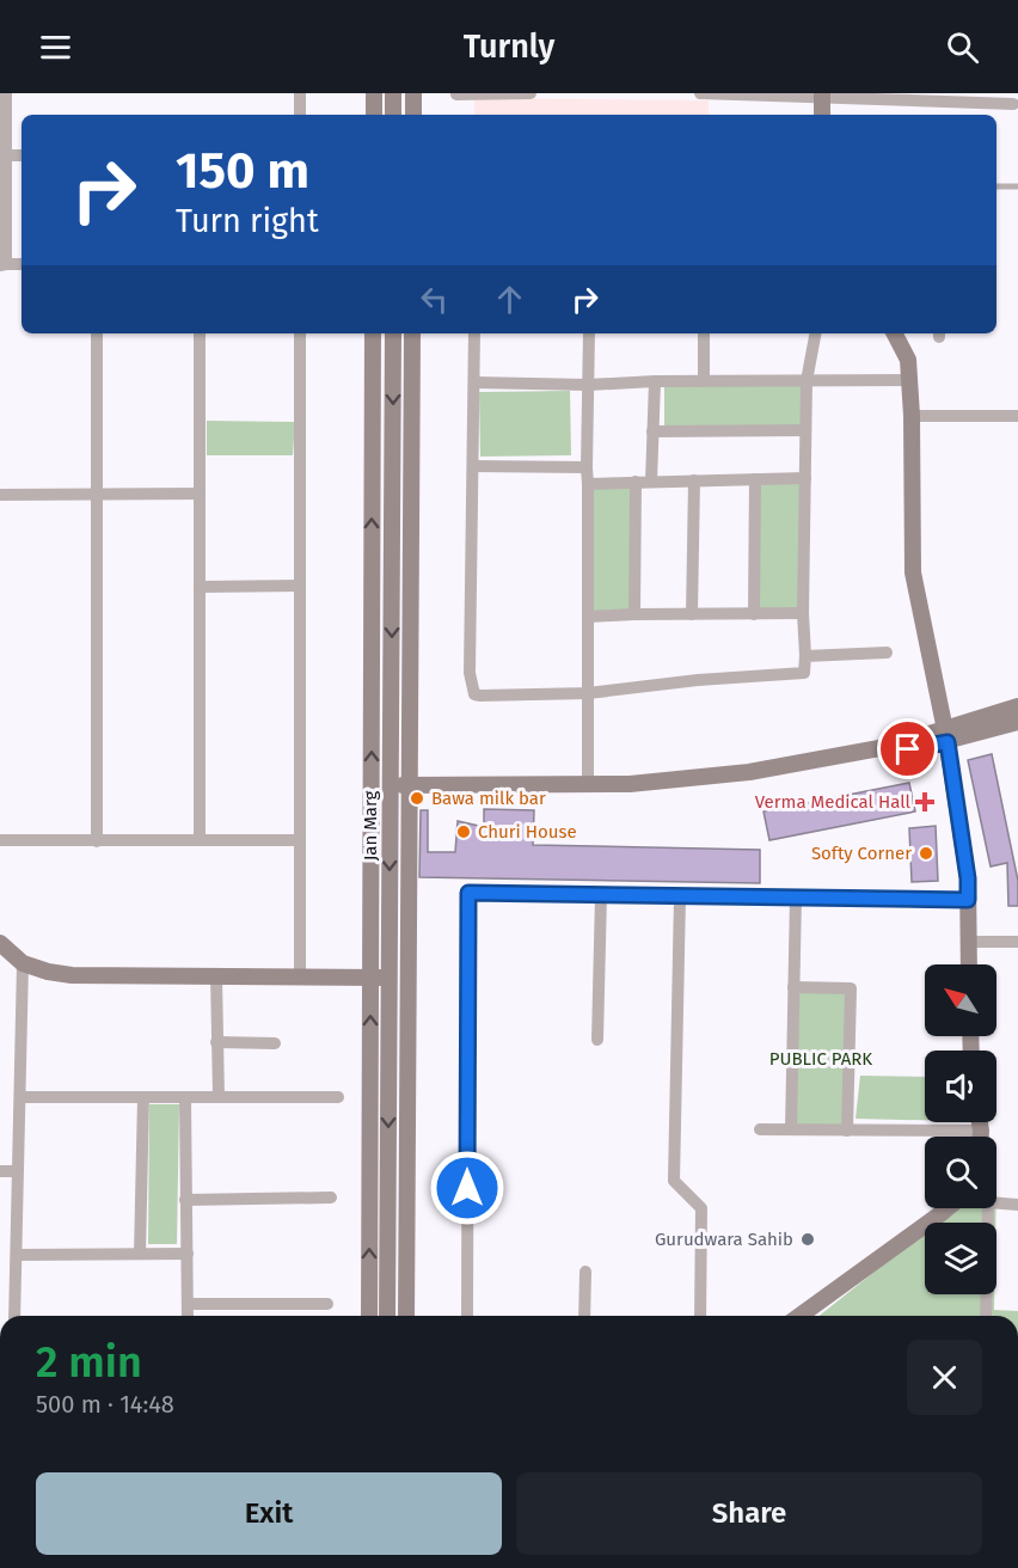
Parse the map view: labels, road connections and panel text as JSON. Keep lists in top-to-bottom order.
{
  "streets": {
    "street": ["Jan Marg"]
  },
  "parks": ["PUBLIC PARK"],
  "places": {
    "other": [
      "Bawa milk bar",
      "Churi House",
      "Softy Corner",
      "Gurudwara Sahib"
    ],
    "health": ["Verma Medical Hall"]
  },
  "north": "top left",
  "page": {
    "header": "Turnly",
    "turn": ["150 m", "Turn right"],
    "heading": ["2 min", "500 m · 14:48"],
    "buttons": ["Exit", "Share"]
  }
}
